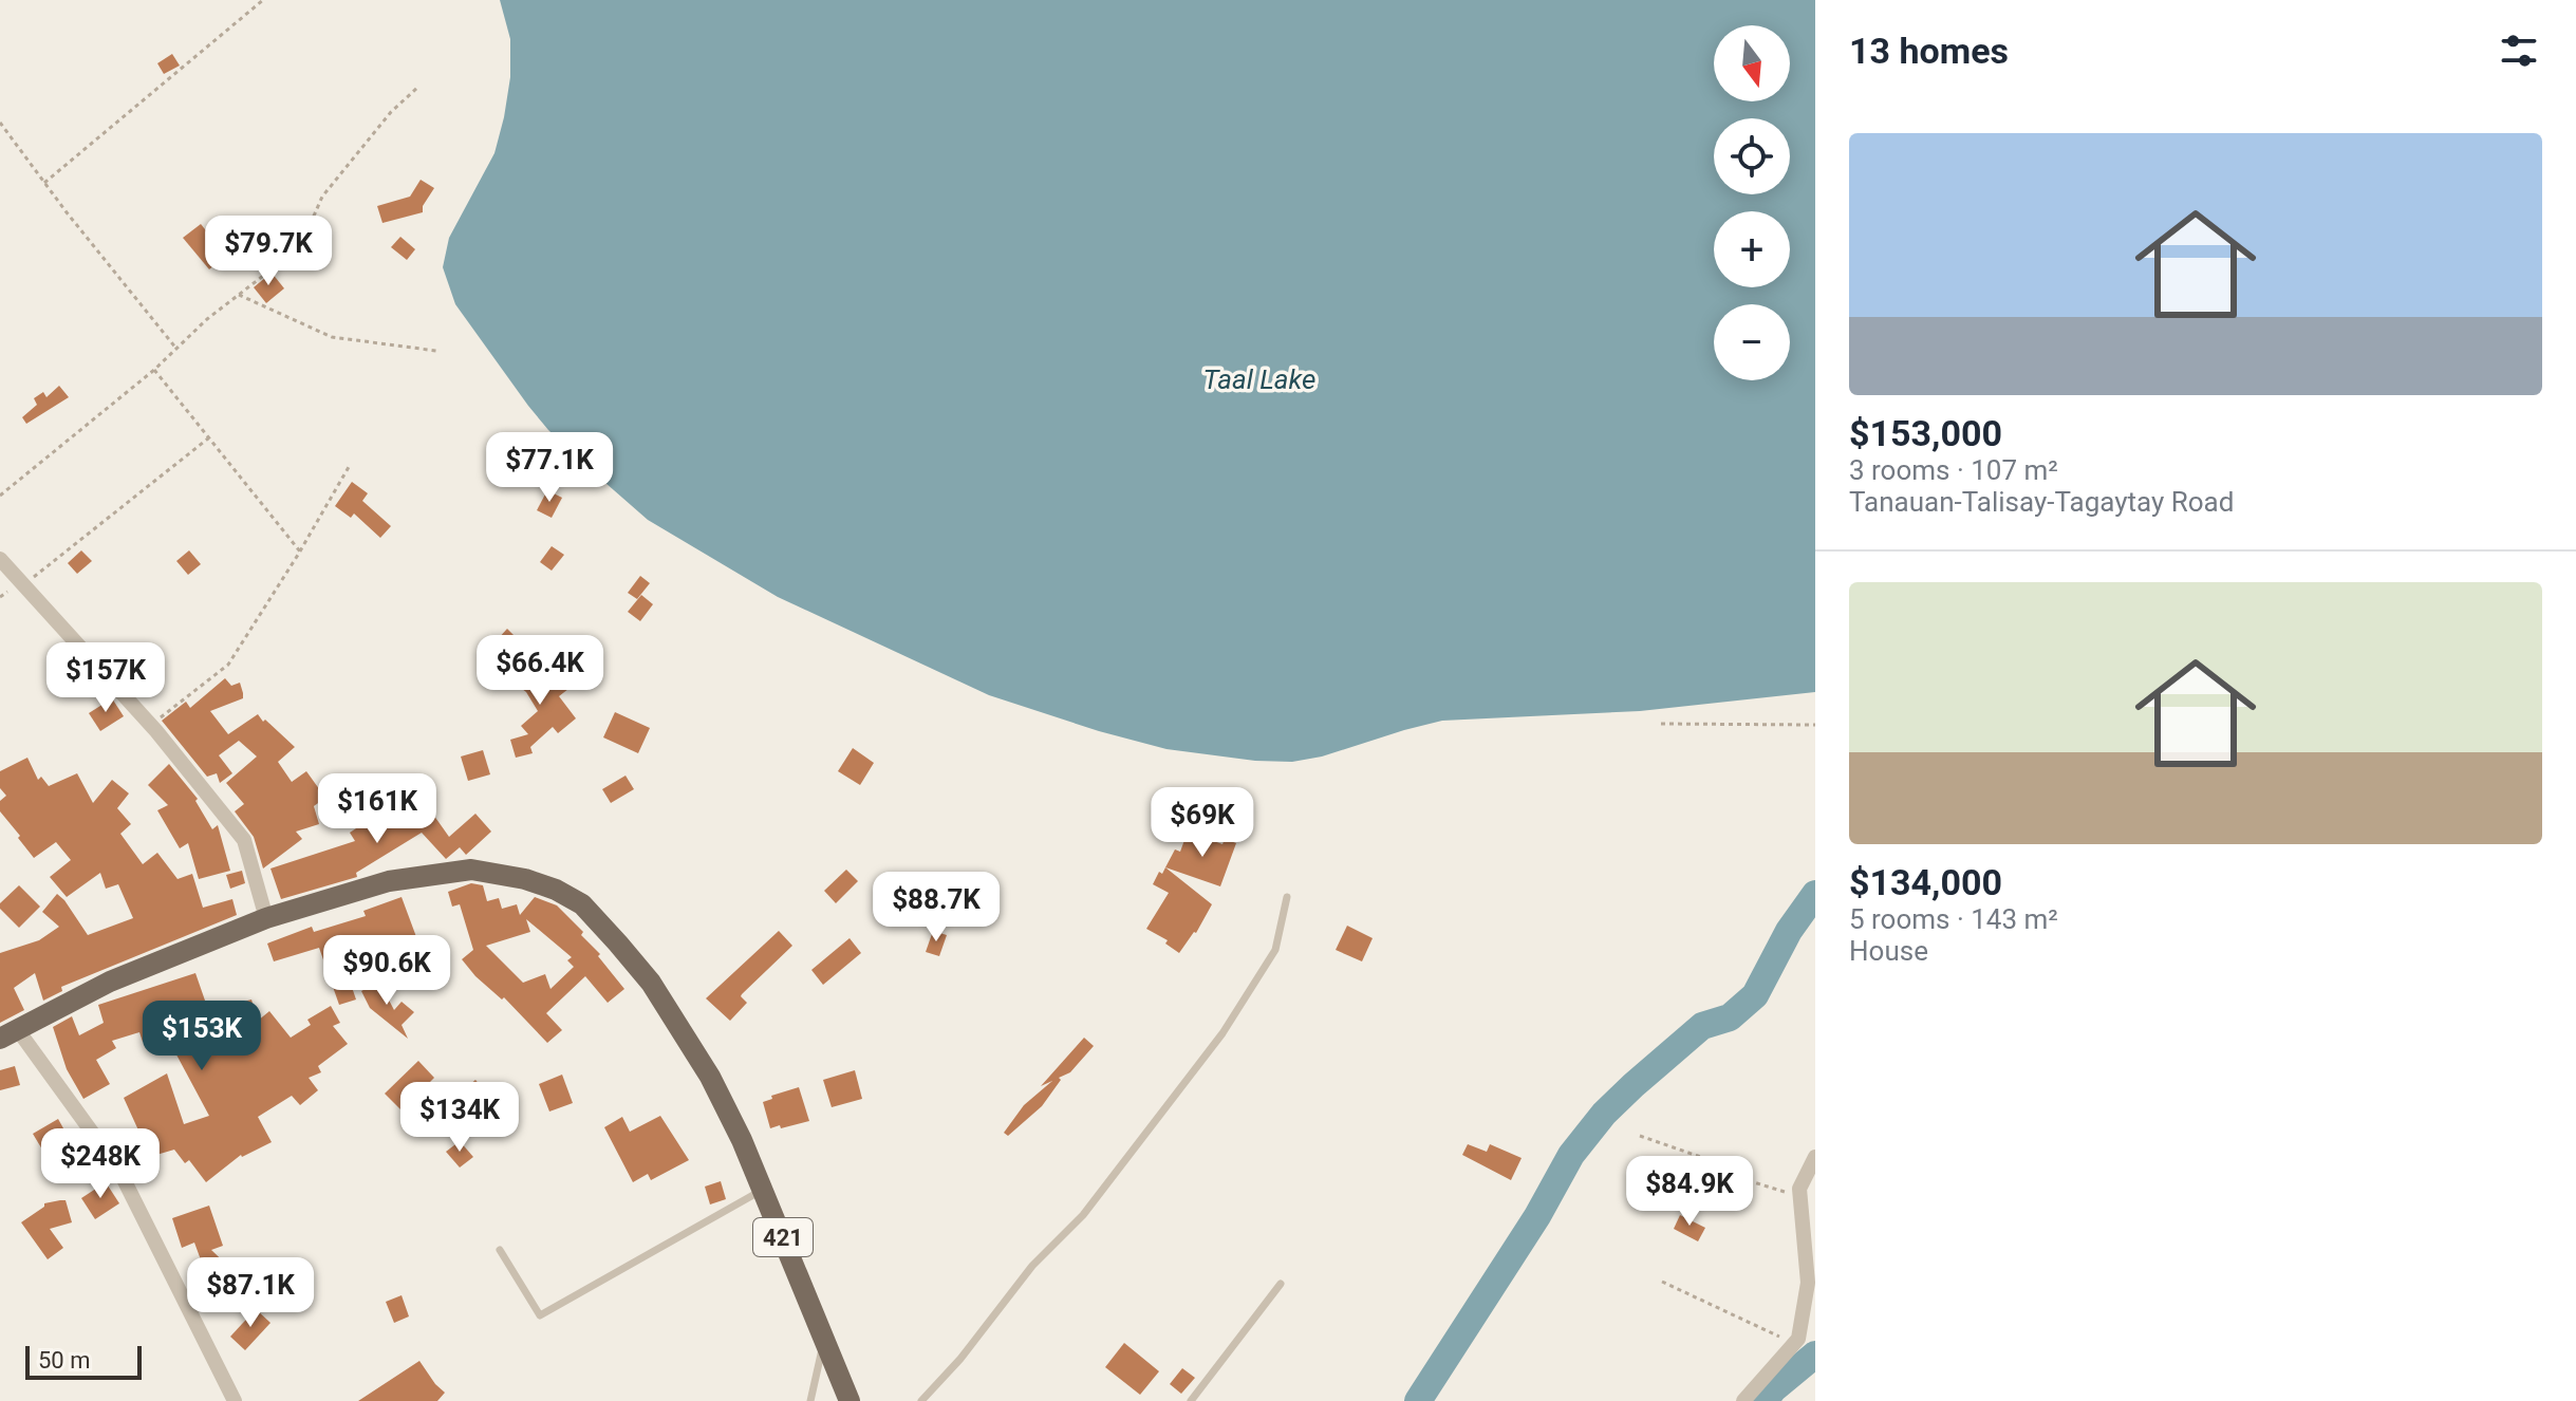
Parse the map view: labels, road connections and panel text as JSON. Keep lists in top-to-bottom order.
{
  "streets": {
    "main road": ["421"]
  },
  "water": ["Taal Lake"],
  "scale_bar": "50 m",
  "north": "bottom",
  "page": {
    "heading": "13 homes",
    "map_buttons": ["+", "−"],
    "list": [
      {
        "name": "$153,000",
        "note": "3 rooms · 107 m² · Tanauan-Talisay-Tagaytay Road"
      },
      {
        "name": "$134,000",
        "note": "5 rooms · 143 m² · House"
      }
    ],
    "price": [
      "$79.7K",
      "$77.1K",
      "$66.4K",
      "$157K",
      "$161K",
      "$69K",
      "$88.7K",
      "$90.6K",
      "$153K",
      "$134K",
      "$248K",
      "$84.9K",
      "$87.1K"
    ],
    "scale": "50 m"
  }
}
